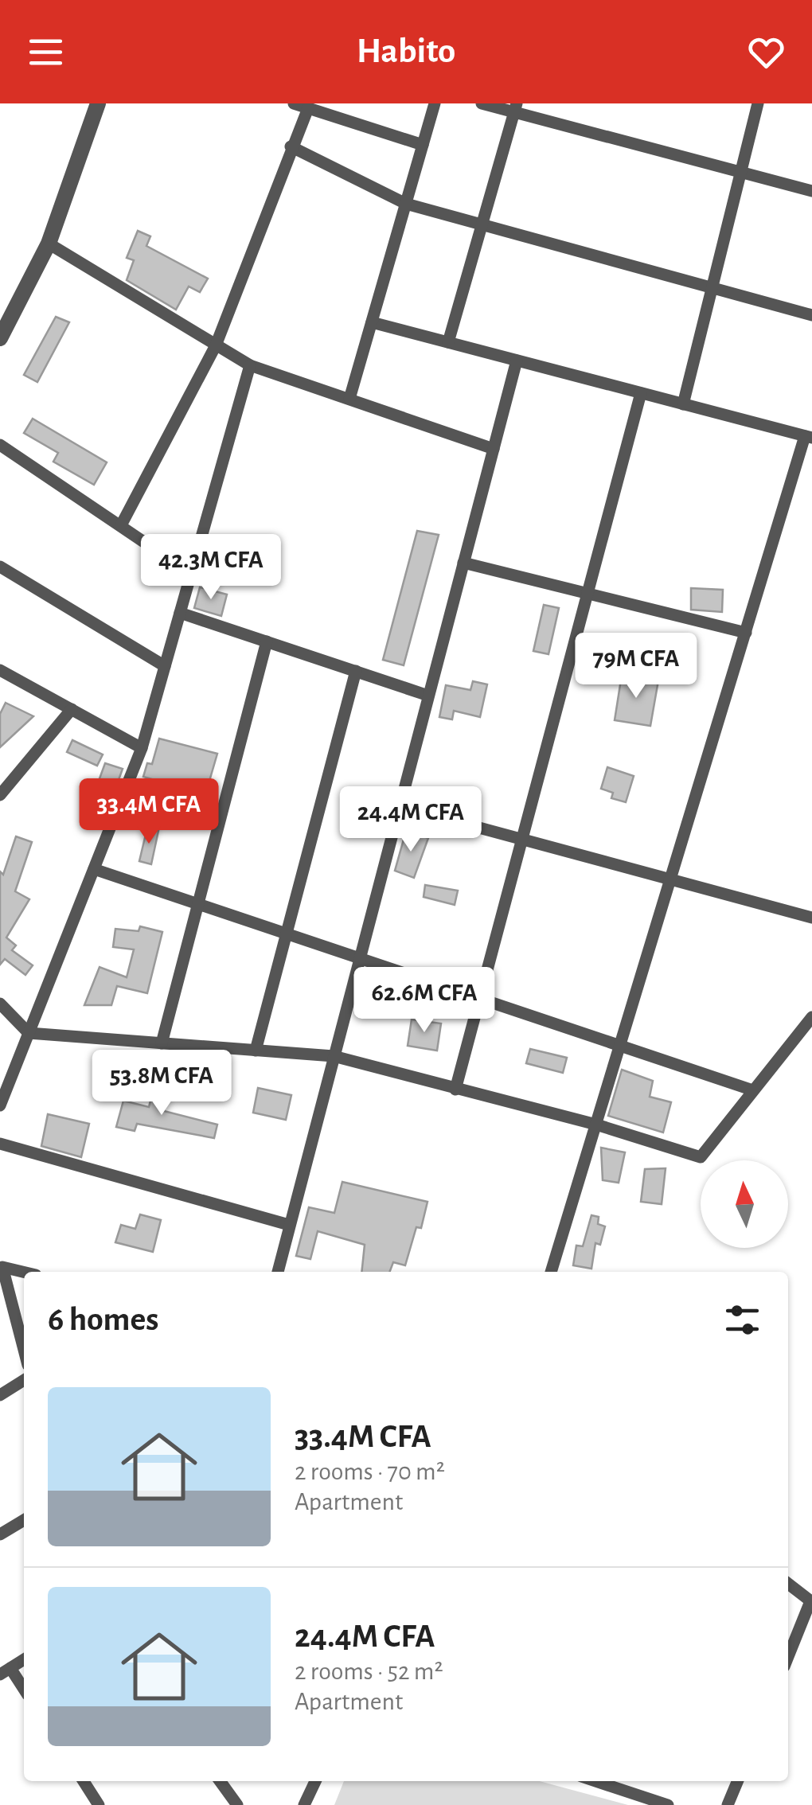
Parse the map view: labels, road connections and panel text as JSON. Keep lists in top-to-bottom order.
{
  "north": "top",
  "page": {
    "header": "Habito",
    "price": [
      "42.3M CFA",
      "79M CFA",
      "33.4M CFA",
      "24.4M CFA",
      "62.6M CFA",
      "53.8M CFA"
    ],
    "heading": "6 homes",
    "list": [
      {
        "name": "33.4M CFA",
        "note": "2 rooms · 70 m² · Apartment"
      },
      {
        "name": "24.4M CFA",
        "note": "2 rooms · 52 m² · Apartment"
      }
    ]
  }
}
